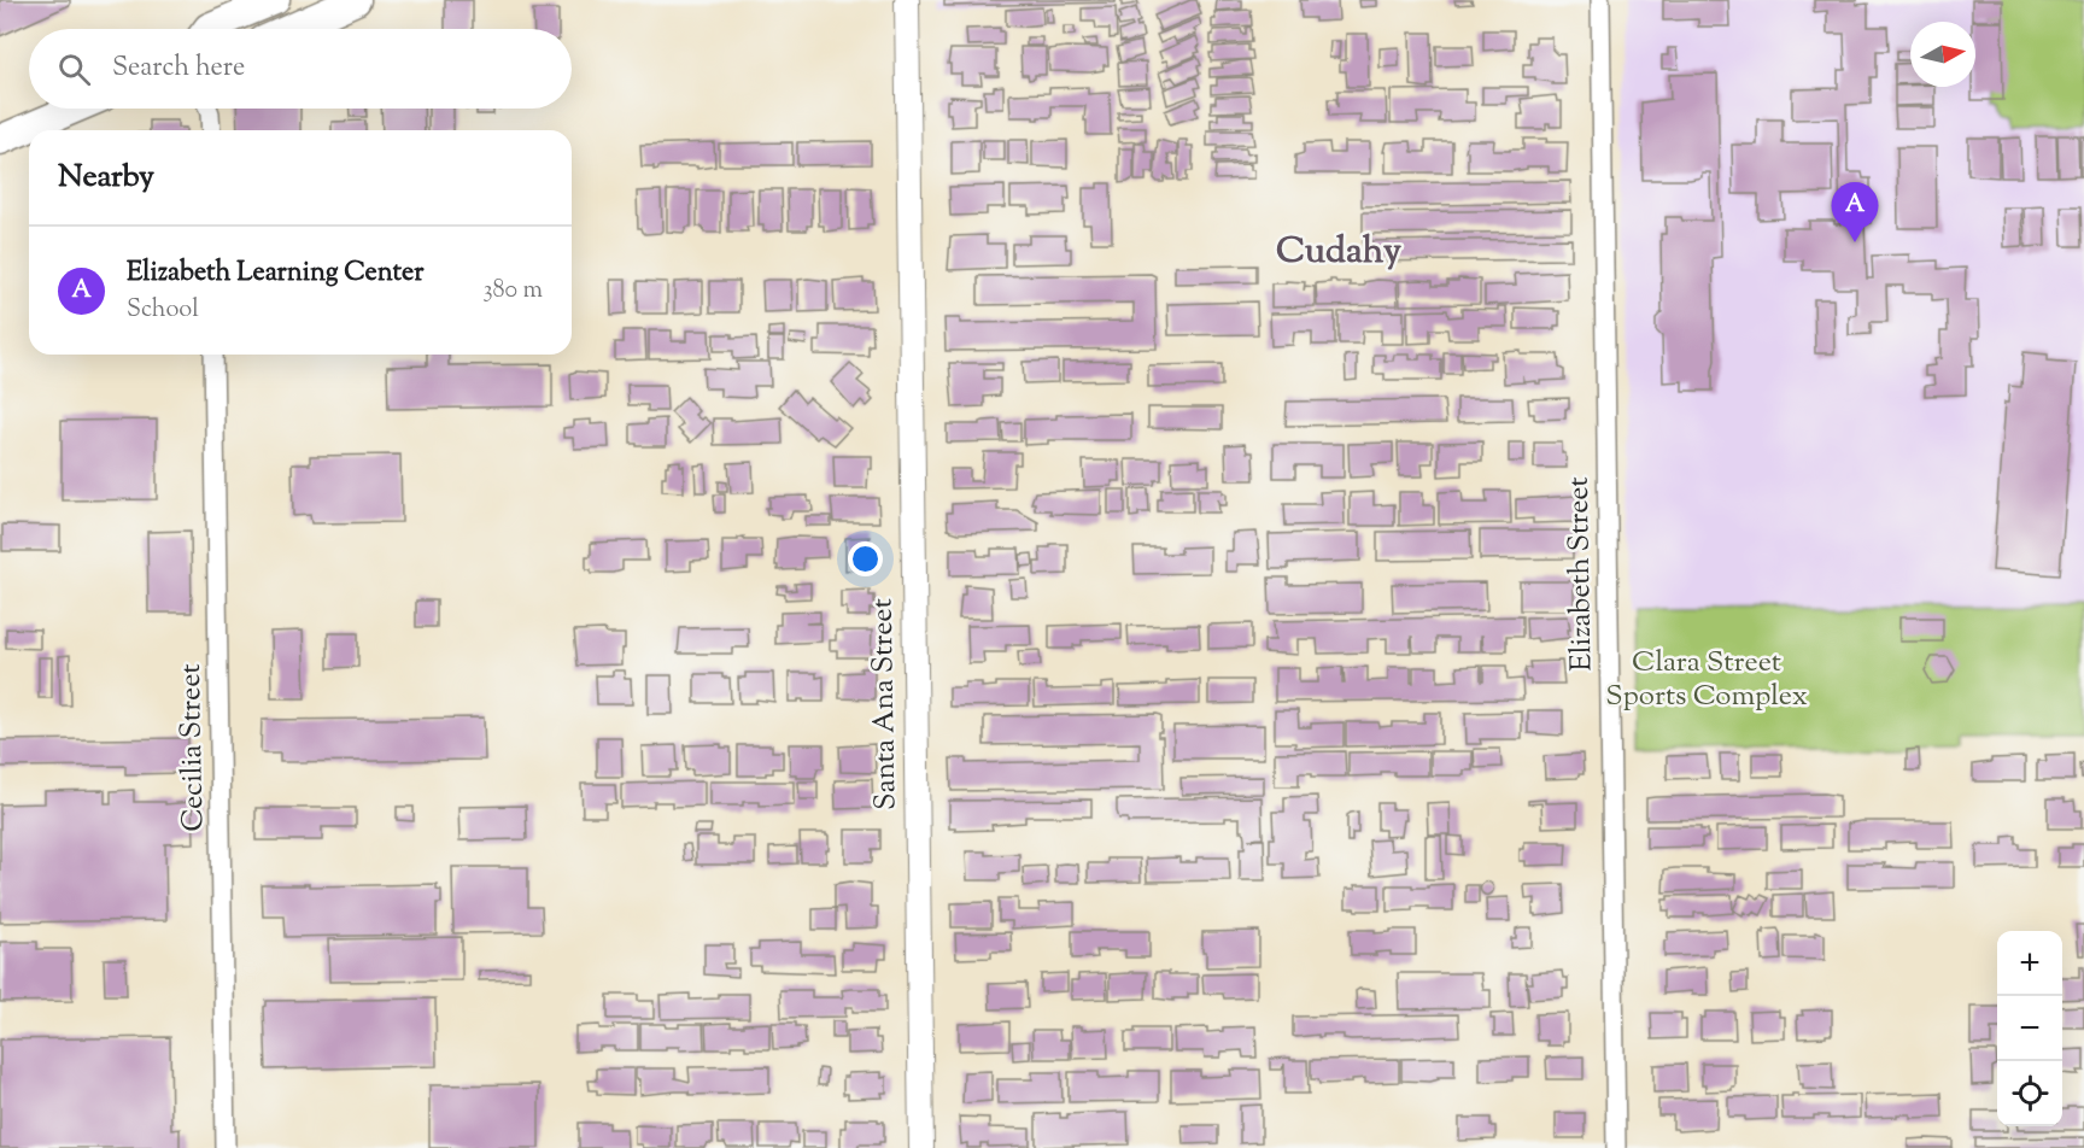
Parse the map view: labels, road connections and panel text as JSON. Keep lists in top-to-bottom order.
{
  "streets": {
    "street": ["Elizabeth Street", "Santa Ana Street", "Cecilia Street"]
  },
  "districts": ["Cudahy"],
  "parks": ["Clara Street Sports Complex"],
  "north": "right",
  "page": {
    "search": "Search here",
    "heading": "Nearby",
    "pins": "A",
    "list": [
      {
        "mark": "A",
        "name": "Elizabeth Learning Center",
        "note": "School",
        "value": "380 m"
      }
    ],
    "map_buttons": ["+", "−"]
  }
}
